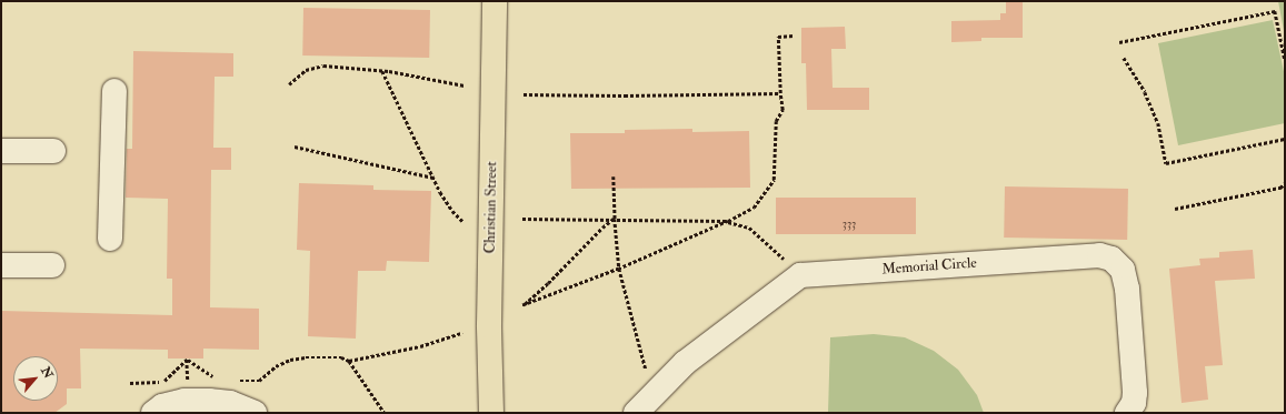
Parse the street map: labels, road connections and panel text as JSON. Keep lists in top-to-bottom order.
{
  "streets": {
    "main road": ["Christian Street"],
    "street": ["Memorial Circle"]
  },
  "house_numbers": ["333"],
  "north": "top right"
}
